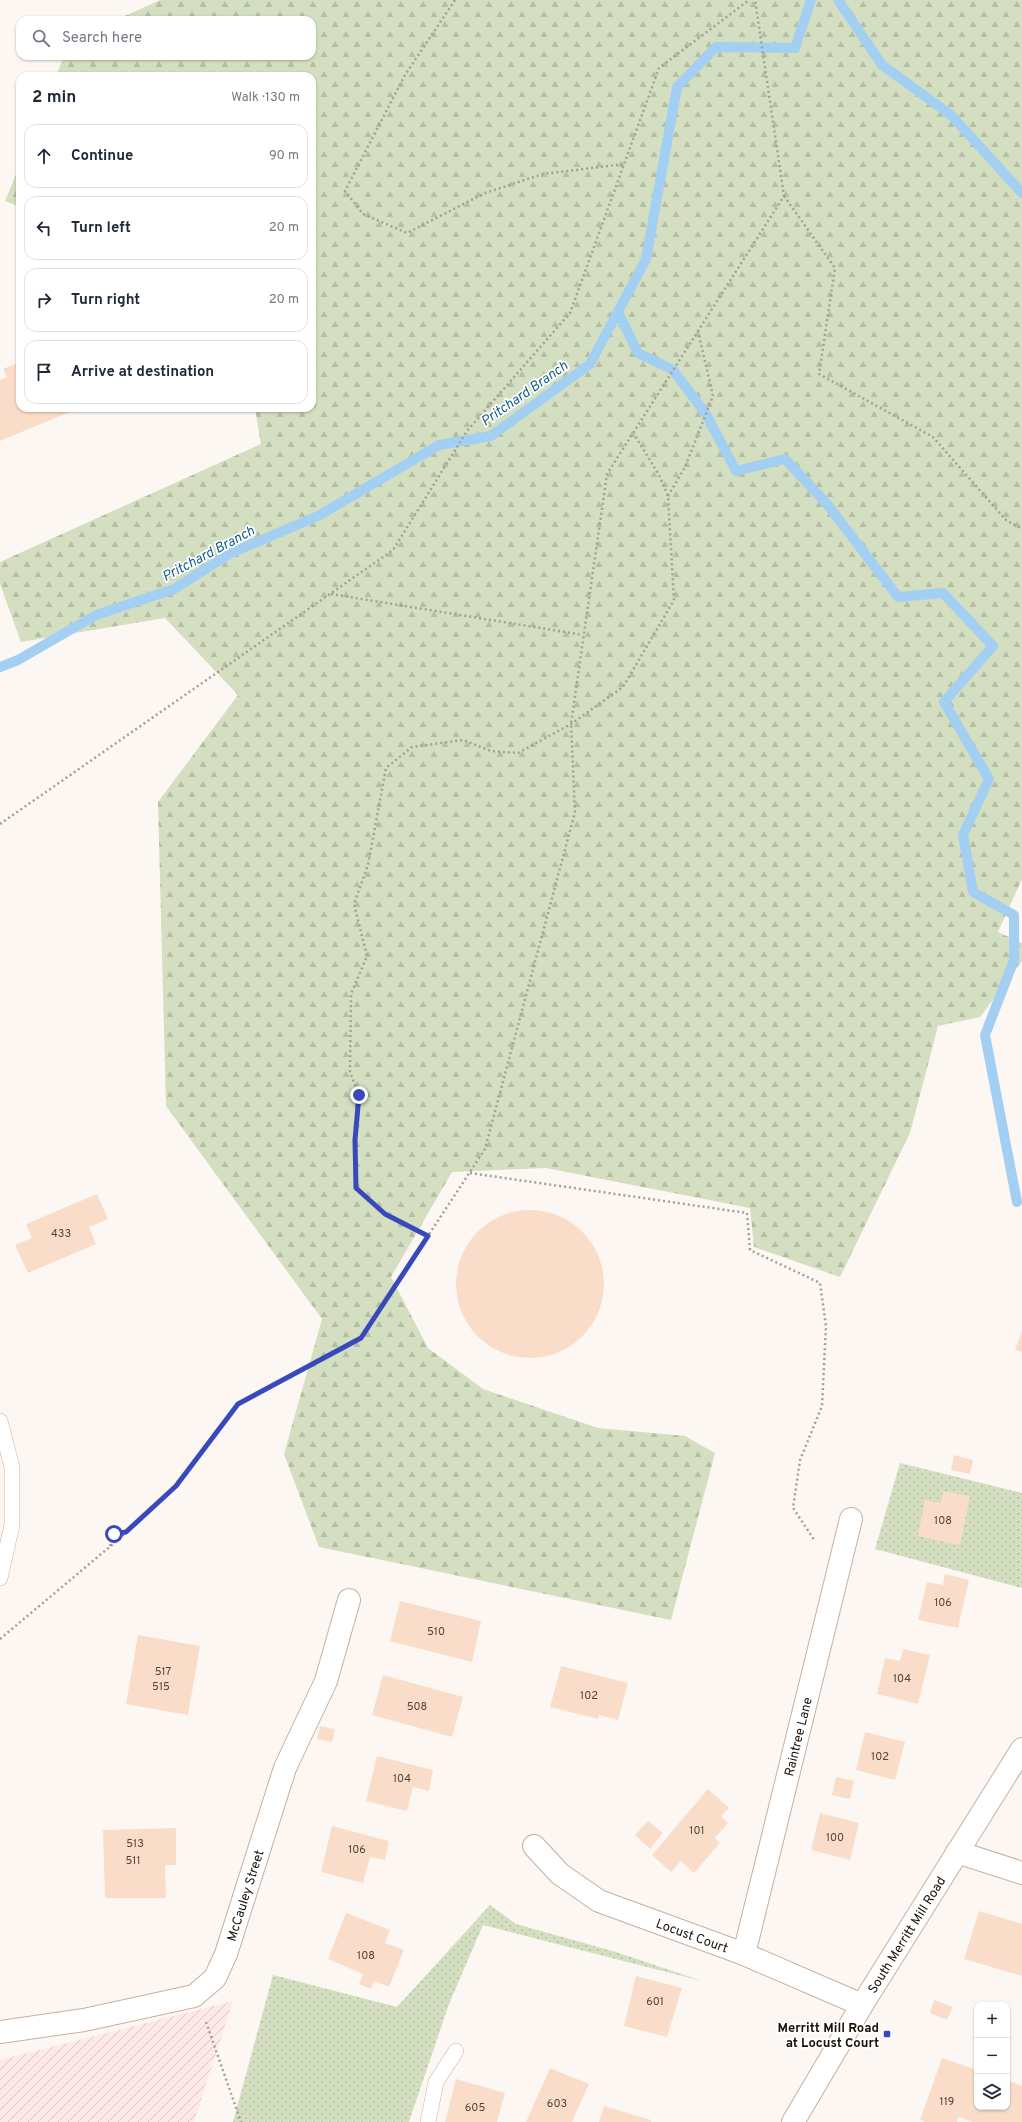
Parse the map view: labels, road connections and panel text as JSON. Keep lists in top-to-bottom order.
{
  "streets": {
    "street": [
      "Raintree Lane",
      "McCauley Street",
      "South Merritt Mill Road",
      "Locust Court"
    ]
  },
  "crossings": [
    ["Raintree Lane", "Locust Court"],
    ["South Merritt Mill Road", "Locust Court"]
  ],
  "water": ["Pritchard Branch"],
  "places": {
    "transit": ["Merritt Mill Road at Locust Court"]
  },
  "house_numbers": [
    "433",
    "108",
    "106",
    "510",
    "517",
    "104",
    "515",
    "102",
    "508",
    "102",
    "104",
    "101",
    "100",
    "513",
    "106",
    "511",
    "108",
    "601",
    "119",
    "603",
    "605"
  ],
  "page": {
    "search": "Search here",
    "heading": ["2 min", "Walk · 130 m"],
    "list": [
      ["Continue", "90 m"],
      ["Turn left", "20 m"],
      ["Turn right", "20 m"],
      "Arrive at destination"
    ],
    "map_buttons": ["+", "−"]
  }
}
